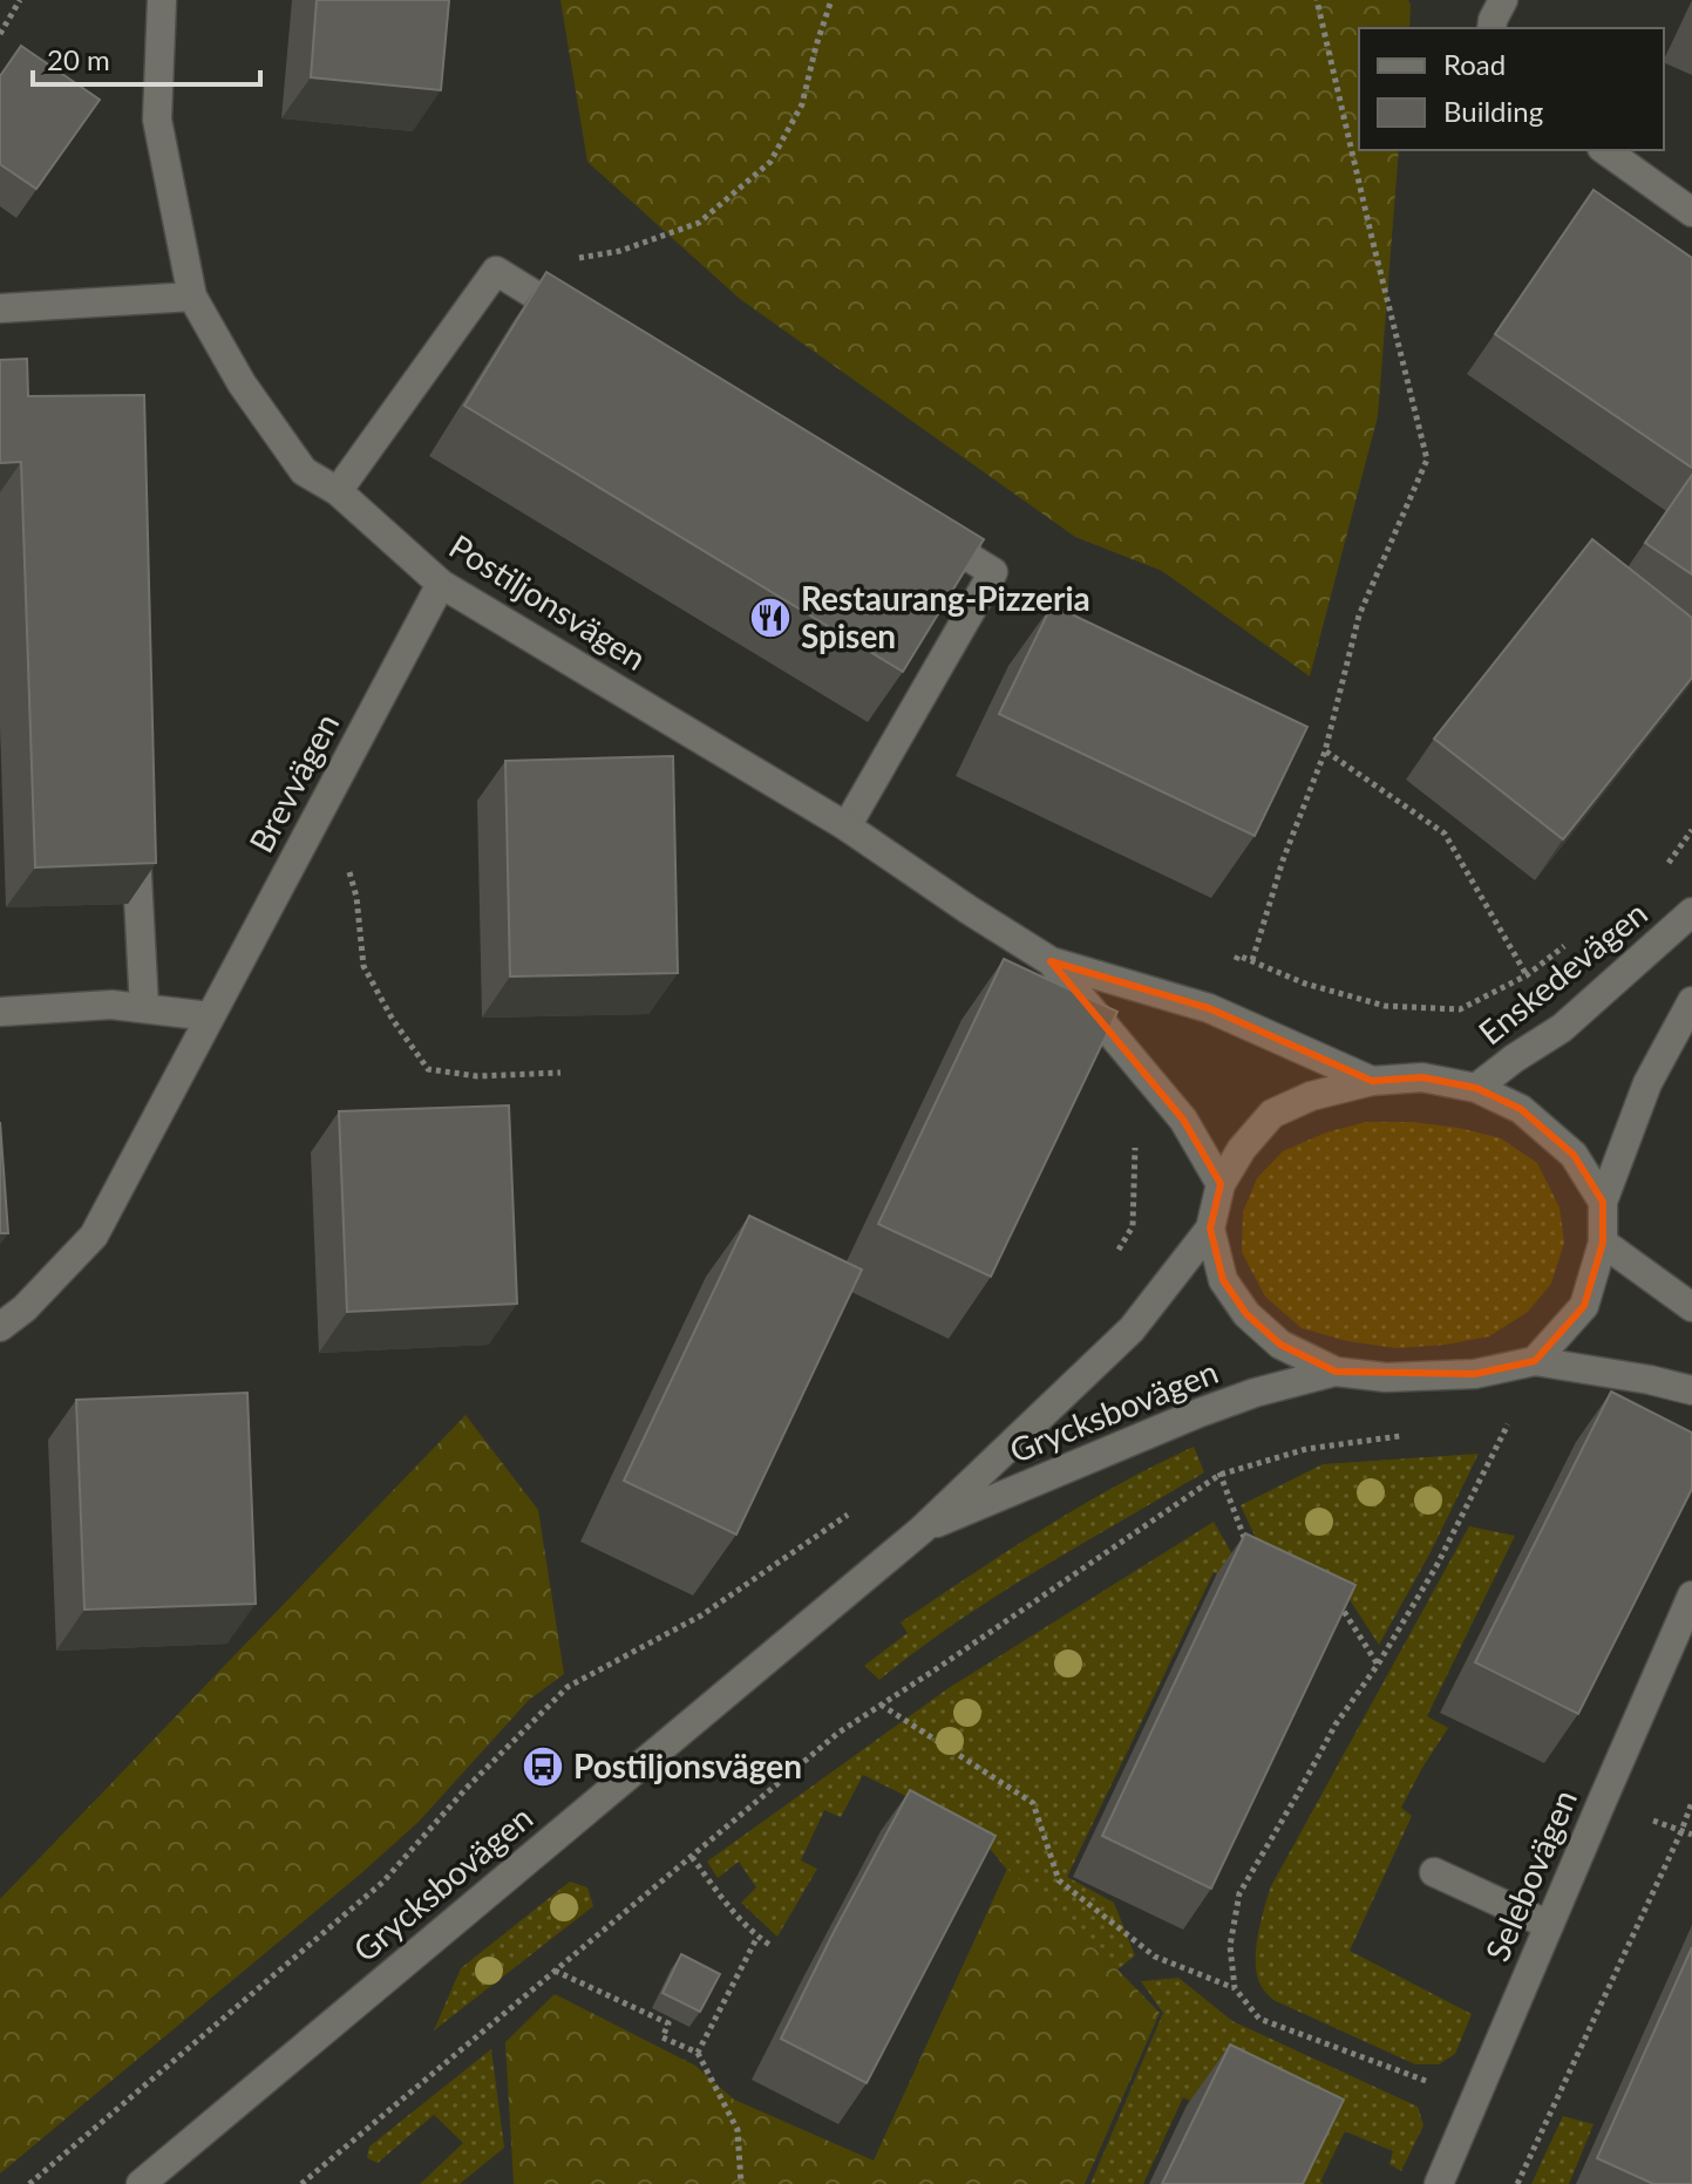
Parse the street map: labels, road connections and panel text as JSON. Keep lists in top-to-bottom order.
{
  "streets": {
    "street": [
      "Postiljonsvägen",
      "Brevvägen",
      "Enskedevägen",
      "Grycksbovägen",
      "Selebovägen"
    ]
  },
  "crossings": [
    ["Postiljonsvägen", "Brevvägen"],
    ["Postiljonsvägen", "Enskedevägen"],
    ["Enskedevägen", "Grycksbovägen"]
  ],
  "places": {
    "restaurant": ["Restaurang-Pizzeria Spisen"],
    "bus stop": ["Postiljonsvägen"]
  },
  "legend": ["Road", "Building"],
  "scale_bar": "20 m"
}
